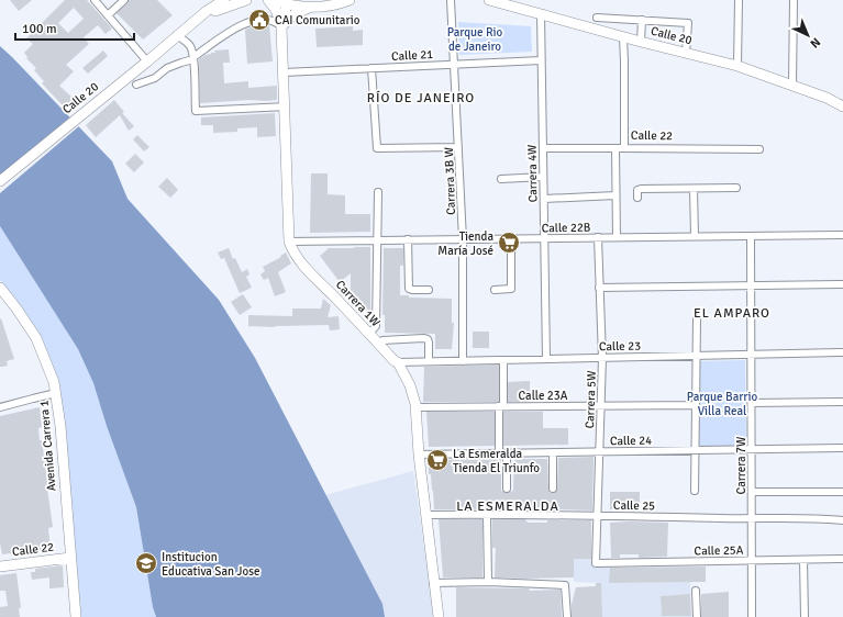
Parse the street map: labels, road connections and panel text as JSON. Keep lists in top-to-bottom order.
{
  "streets": {
    "street": [
      "Calle 20",
      "Calle 21",
      "Calle 22",
      "Carrera 4W",
      "Carrera 3B W",
      "Calle 22B",
      "Carrera 1W",
      "Calle 23",
      "Calle 23A",
      "Carrera 5W",
      "Calle 24",
      "Avenida Carrera 1",
      "Carrera 7W",
      "Calle 25",
      "Calle 25A"
    ]
  },
  "crossings": [
    ["Calle 20", "Carrera 4W"],
    ["Calle 21", "Carrera 4W"],
    ["Calle 21", "Carrera 3B W"],
    ["Calle 21", "Carrera 1W"],
    ["Calle 22", "Carrera 4W"],
    ["Calle 22", "Avenida Carrera 1"],
    ["Carrera 4W", "Calle 22B"],
    ["Carrera 4W", "Calle 23"],
    ["Carrera 3B W", "Calle 22B"],
    ["Carrera 3B W", "Calle 23"],
    ["Calle 22B", "Carrera 1W"],
    ["Calle 22B", "Carrera 5W"],
    ["Calle 22B", "Carrera 7W"],
    ["Carrera 1W", "Calle 23"],
    ["Carrera 1W", "Calle 23A"],
    ["Carrera 1W", "Calle 24"],
    ["Carrera 1W", "Calle 25"],
    ["Calle 23", "Carrera 5W"],
    ["Calle 23", "Carrera 7W"],
    ["Calle 23A", "Carrera 5W"],
    ["Carrera 5W", "Calle 24"],
    ["Carrera 5W", "Calle 25"],
    ["Carrera 5W", "Calle 25A"],
    ["Calle 24", "Carrera 7W"],
    ["Carrera 7W", "Calle 25"],
    ["Carrera 7W", "Calle 25A"]
  ],
  "districts": ["RÍO DE JANEIRO", "EL AMPARO", "LA ESMERALDA"],
  "parks": ["Parque Rio de Janeiro", "Parque Barrio Villa Real"],
  "places": {
    "public building": ["CAI Comunitario"],
    "supermarket": ["Tienda María José", "La Esmeralda Tienda El Triunfo"],
    "school or university": ["Institucion Educativa San Jose"]
  },
  "scale_bar": "100 m",
  "north": "bottom right"
}
